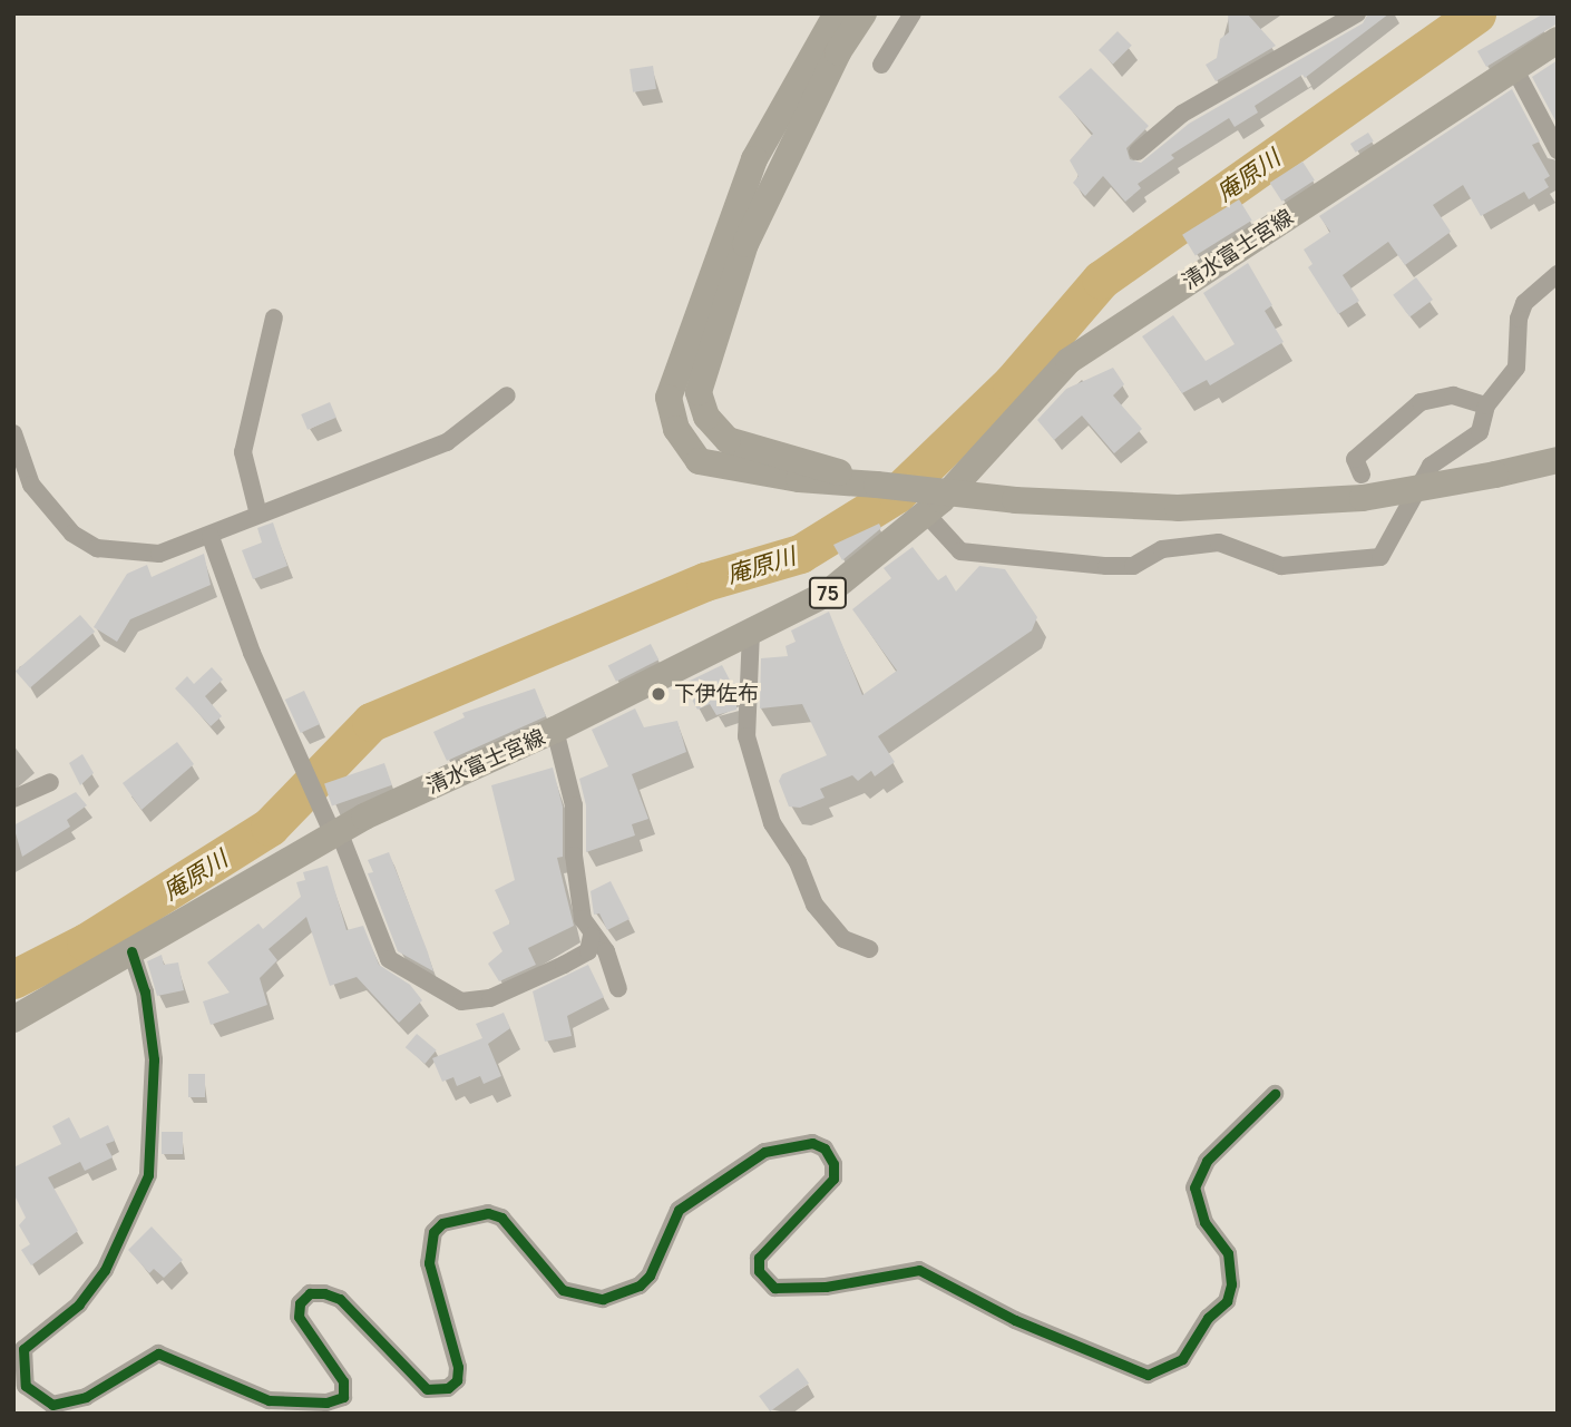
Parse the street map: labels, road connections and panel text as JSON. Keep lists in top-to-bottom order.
{
  "streets": {
    "main road": ["清水富士宮線", "75"]
  },
  "water": ["庵原川"],
  "places": ["下伊佐布"]
}
